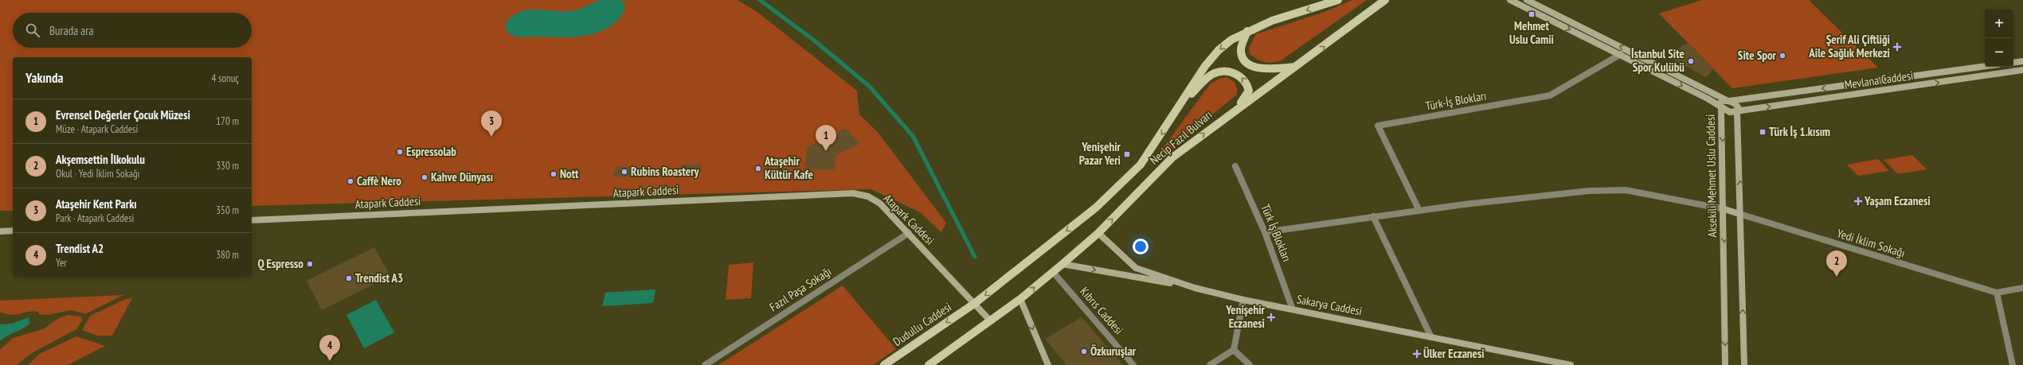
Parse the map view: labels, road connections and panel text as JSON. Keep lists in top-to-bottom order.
{
  "streets": {
    "main road": ["Necip Fazıl Bulvarı", "Dudullu Caddesi"],
    "street": [
      "Mevlana Caddesi",
      "Türk-İş Blokları",
      "Aksekili Mehmet Uslu Caddesi",
      "Atapark Caddesi",
      "Türk İş Blokları",
      "Yedi İklim Sokağı",
      "Fazıl Paşa Sokağı",
      "Sakarya Caddesi",
      "Kıbrıs Caddesi"
    ]
  },
  "crossings": [
    ["Mevlana Caddesi", "Aksekili Mehmet Uslu Caddesi"],
    ["Türk-İş Blokları", "Aksekili Mehmet Uslu Caddesi"],
    ["Necip Fazıl Bulvarı", "Atapark Caddesi"],
    ["Necip Fazıl Bulvarı", "Sakarya Caddesi"],
    ["Necip Fazıl Bulvarı", "Kıbrıs Caddesi"],
    ["Necip Fazıl Bulvarı", "Dudullu Caddesi"],
    ["Atapark Caddesi", "Fazıl Paşa Sokağı"],
    ["Atapark Caddesi", "Dudullu Caddesi"],
    ["Türk İş Blokları", "Sakarya Caddesi"]
  ],
  "places": {
    "transit": ["Mehmet Uslu Camii", "Türk İş 1.kısım", "Yenişehir Pazar Yeri"],
    "health": [
      "Şerif Ali Çiftliği Aile Sağlık Merkezi",
      "Yaşam Eczanesi",
      "Yenişehir Eczanesi",
      "Ülker Eczanesi"
    ],
    "other": [
      "Site Spor",
      "İstanbul Site Spor Kulübü",
      "Espressolab",
      "Ataşehir Kültür Kafe",
      "Rubins Roastery",
      "Nott",
      "Kahve Dünyası",
      "Caffè Nero",
      "Q Espresso",
      "Trendist A3",
      "Özkuruşlar"
    ]
  },
  "page": {
    "map_buttons": ["+", "−"],
    "search": "Burada ara",
    "heading": ["Yakında", "4 sonuç"],
    "list": [
      {
        "mark": "1",
        "name": "Evrensel Değerler Çocuk Müzesi",
        "note": "Müze · Atapark Caddesi",
        "value": "170 m"
      },
      {
        "mark": "2",
        "name": "Akşemsettin İlkokulu",
        "note": "Okul · Yedi İklim Sokağı",
        "value": "330 m"
      },
      {
        "mark": "3",
        "name": "Ataşehir Kent Parkı",
        "note": "Park · Atapark Caddesi",
        "value": "350 m"
      },
      {
        "mark": "4",
        "name": "Trendist A2",
        "note": "Yer",
        "value": "380 m"
      }
    ],
    "pins": [
      "3",
      "1",
      "2",
      "4"
    ]
  }
}
